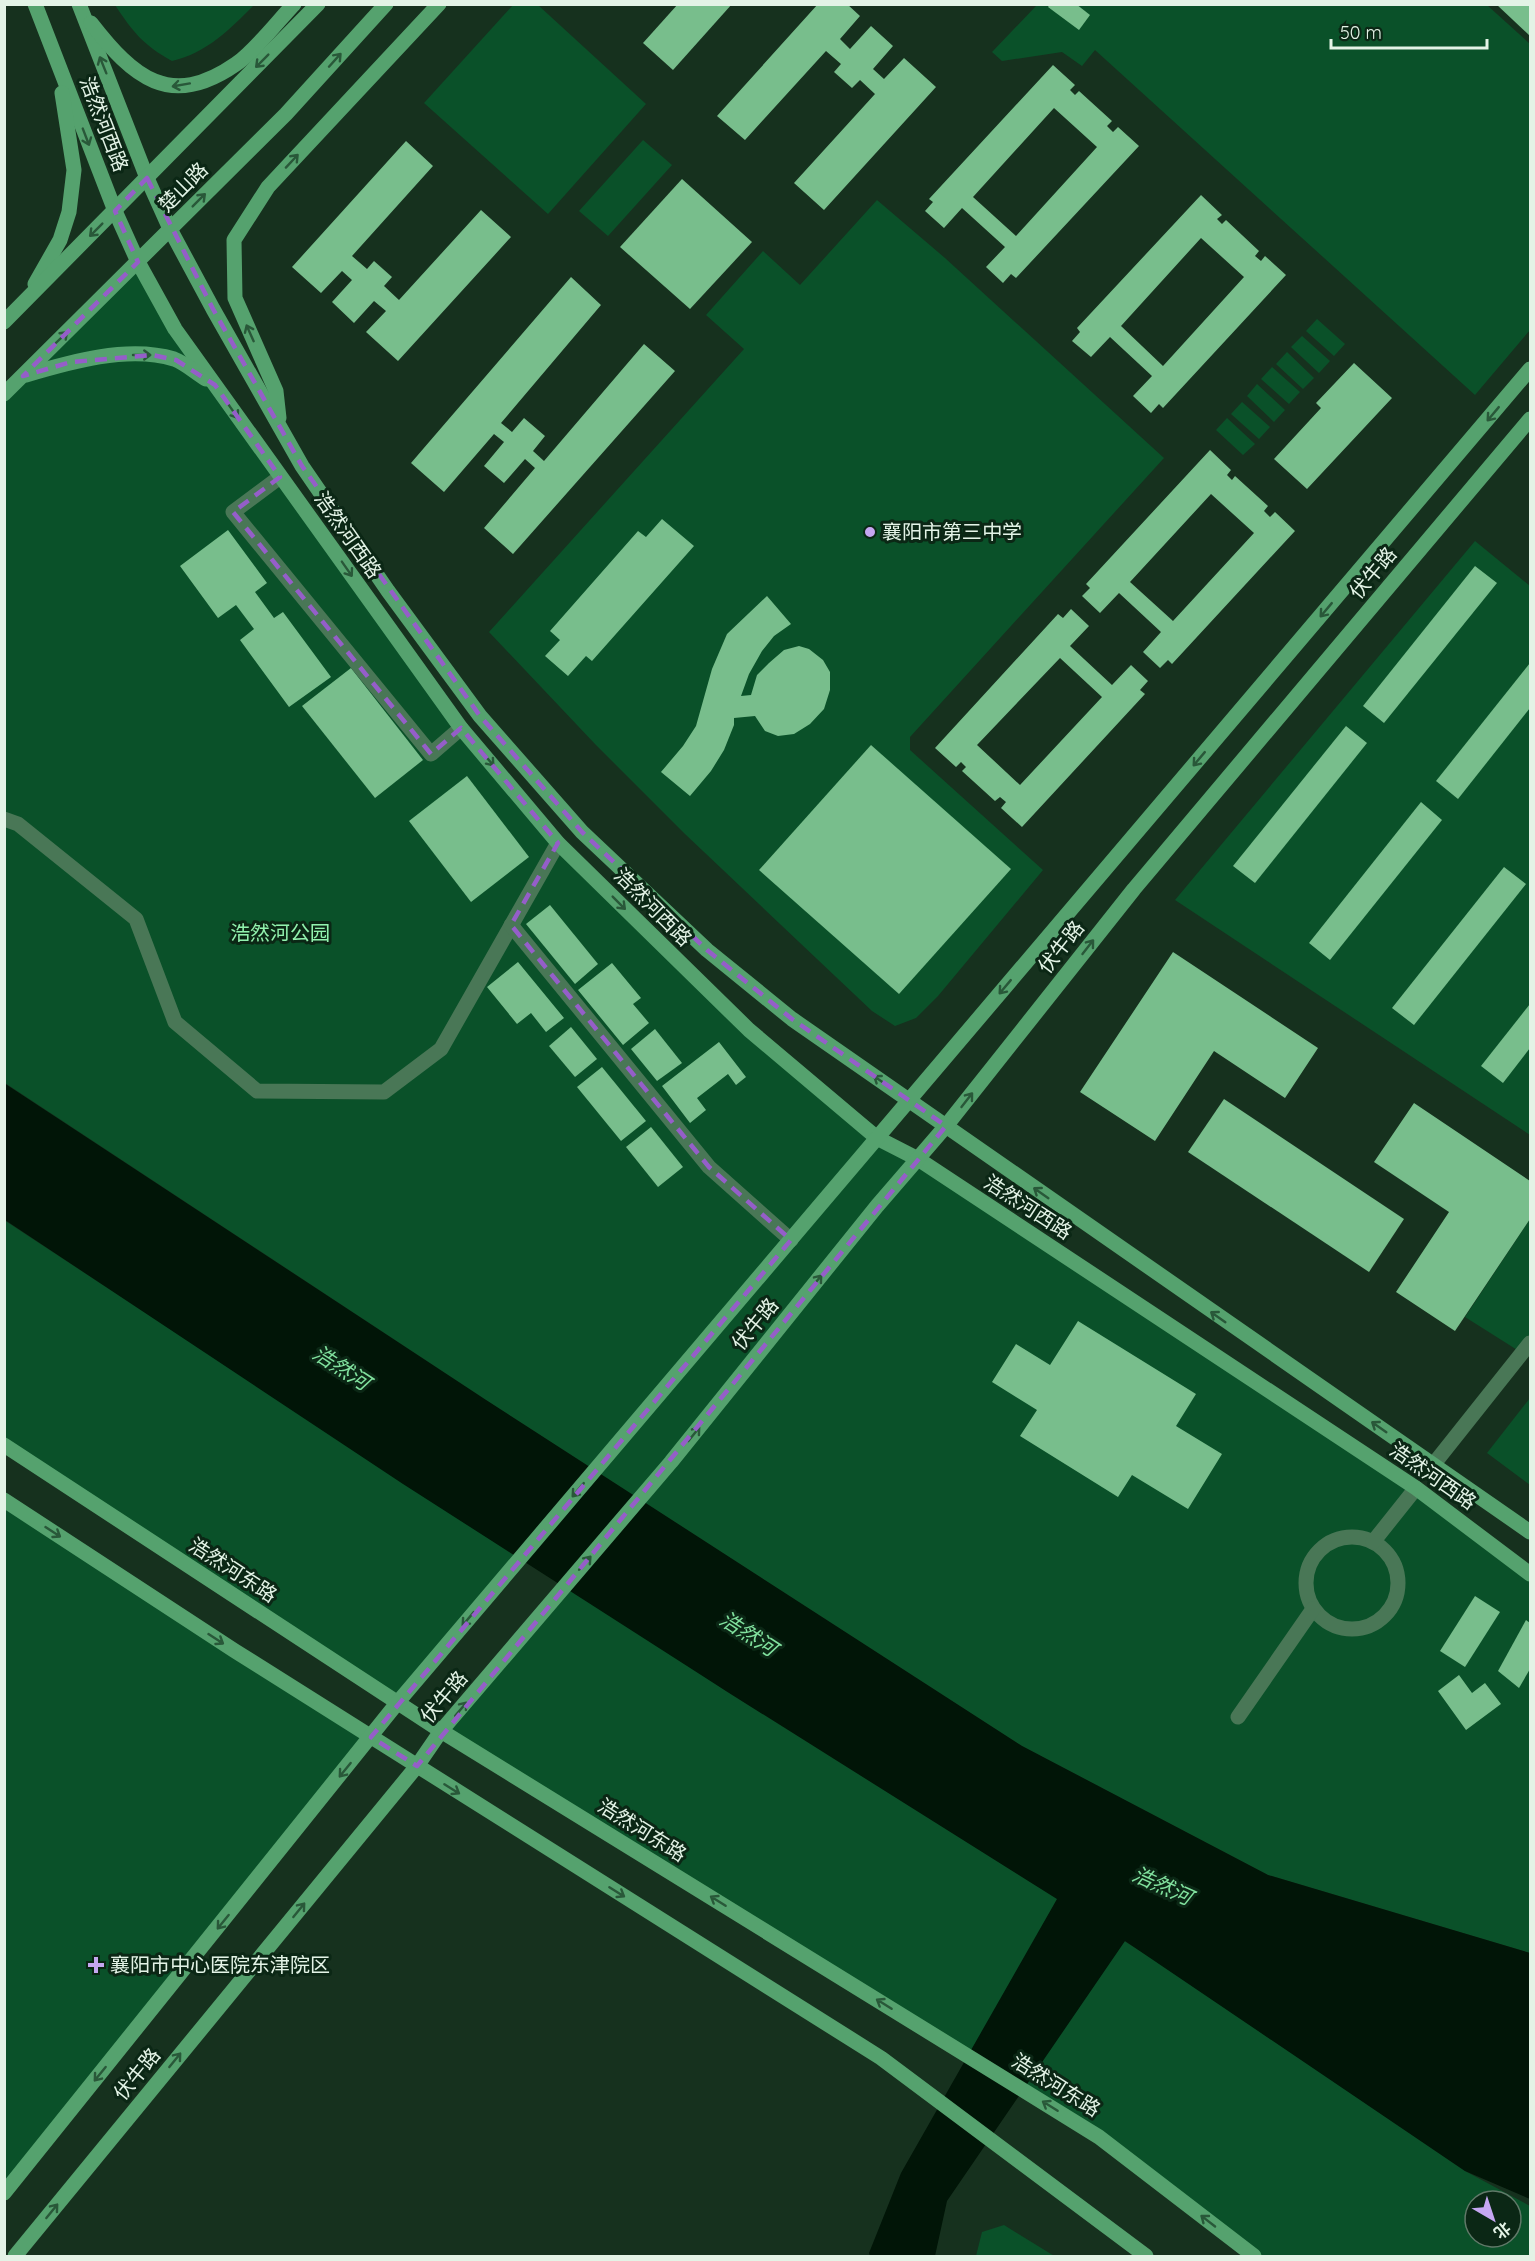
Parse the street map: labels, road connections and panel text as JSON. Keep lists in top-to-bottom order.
{
  "streets": {
    "street": [
      "浩然河西路",
      "楚山路",
      "伏牛路",
      "浩然河东路"
    ]
  },
  "crossings": [
    ["浩然河西路", "楚山路"],
    ["浩然河西路", "伏牛路"],
    ["伏牛路", "浩然河东路"]
  ],
  "water": ["浩然河"],
  "parks": ["浩然河公园"],
  "places": {
    "other": ["襄阳市第三中学"],
    "health": ["襄阳市中心医院东津院区"]
  },
  "scale_bar": "50 m",
  "north": "bottom right"
}
